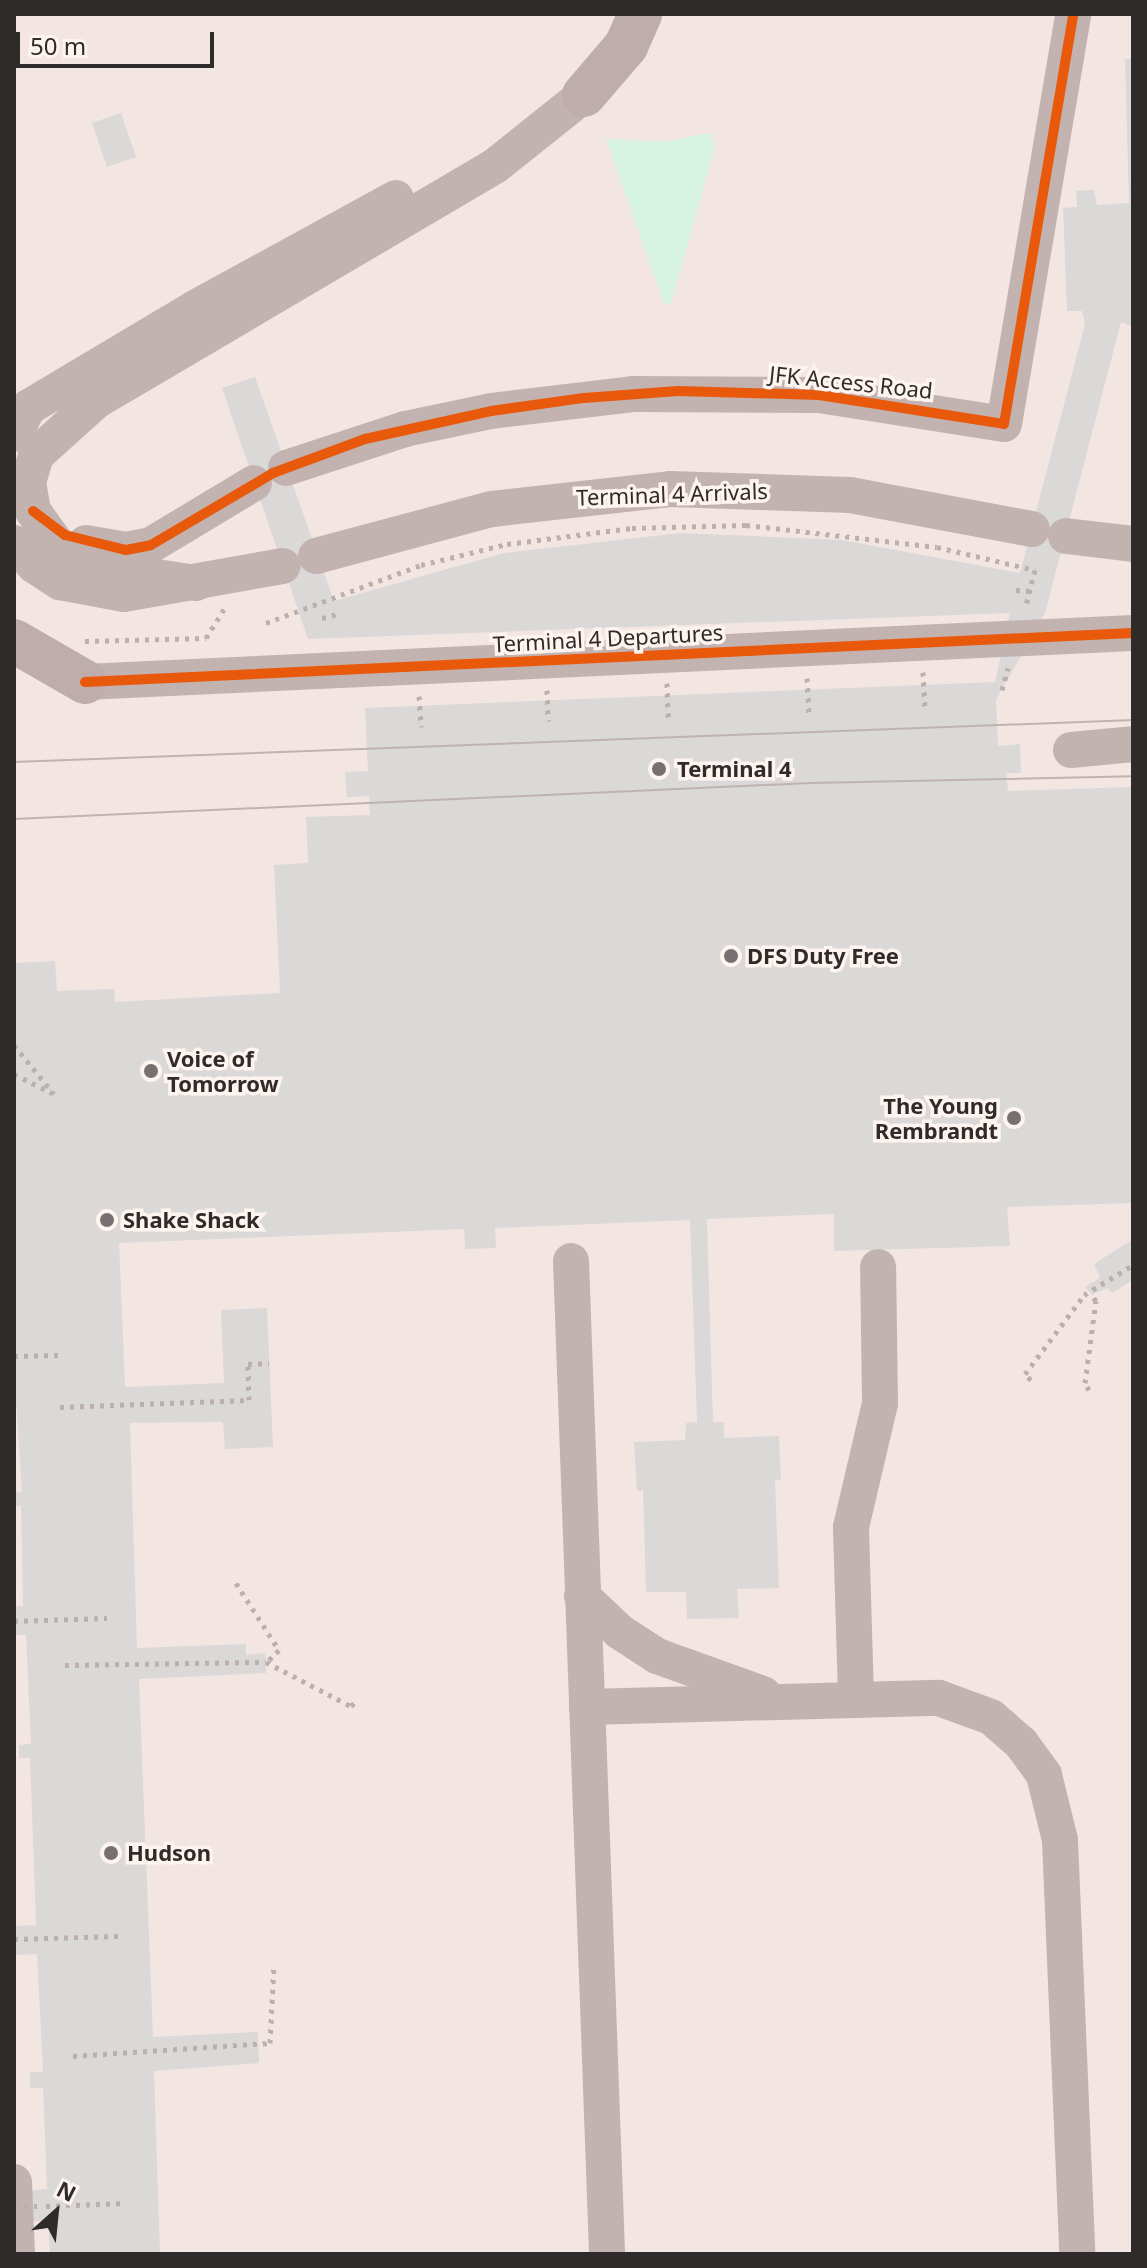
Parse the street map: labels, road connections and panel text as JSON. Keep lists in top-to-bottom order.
{
  "streets": {
    "street": ["JFK Access Road", "Terminal 4 Arrivals", "Terminal 4 Departures"]
  },
  "places": [
    "Terminal 4",
    "DFS Duty Free",
    "Voice of Tomorrow",
    "The Young Rembrandt",
    "Shake Shack",
    "Hudson"
  ],
  "scale_bar": "50 m",
  "north": "top right"
}
